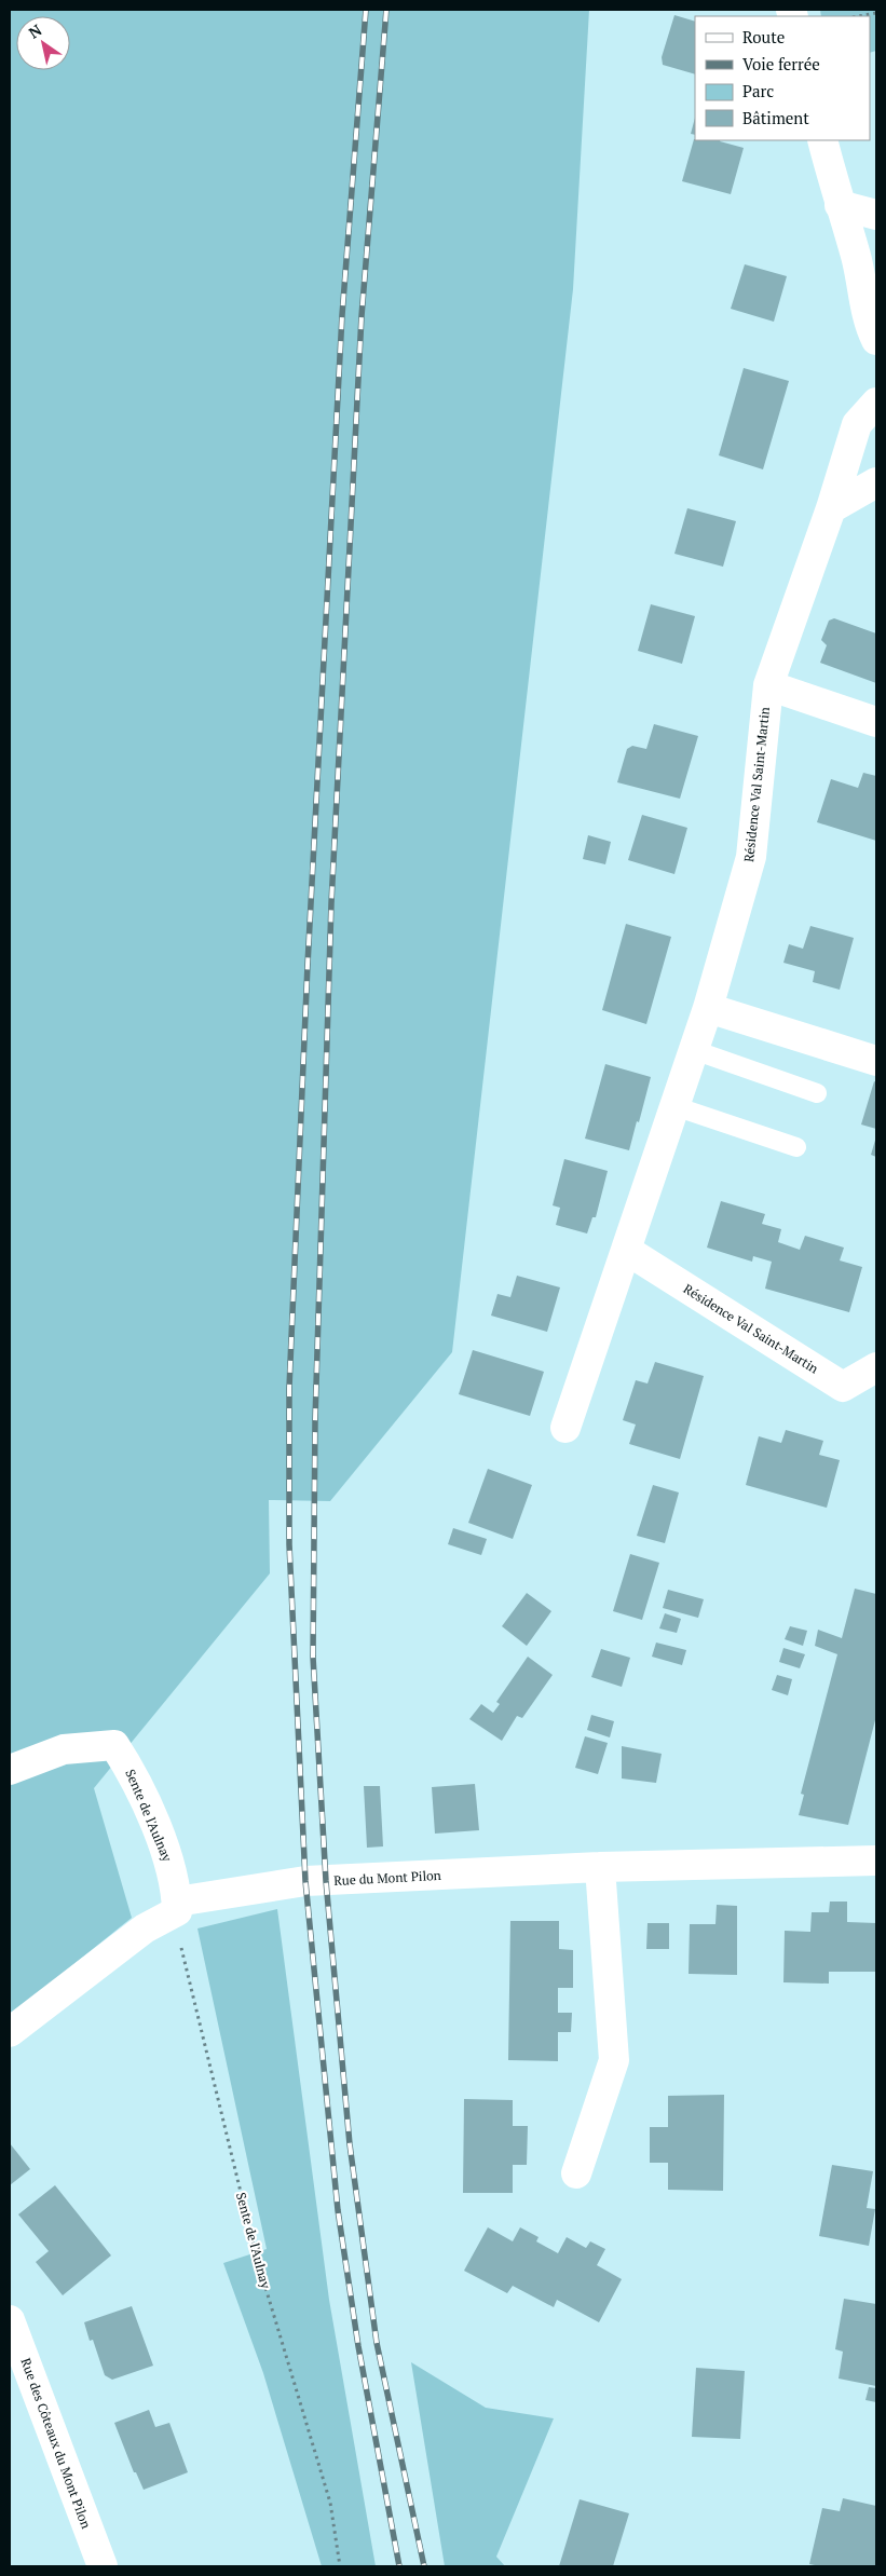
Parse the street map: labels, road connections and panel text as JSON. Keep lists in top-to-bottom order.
{
  "streets": {
    "street": [
      "Résidence Val Saint-Martin",
      "Sente de l'Aulnay",
      "Rue du Mont Pilon",
      "Rue des Côteaux du Mont Pilon"
    ]
  },
  "crossings": [
    ["Sente de l'Aulnay", "Rue du Mont Pilon"]
  ],
  "legend": [
    "Route",
    "Voie ferrée",
    "Parc",
    "Bâtiment"
  ],
  "north": "top left"
}
